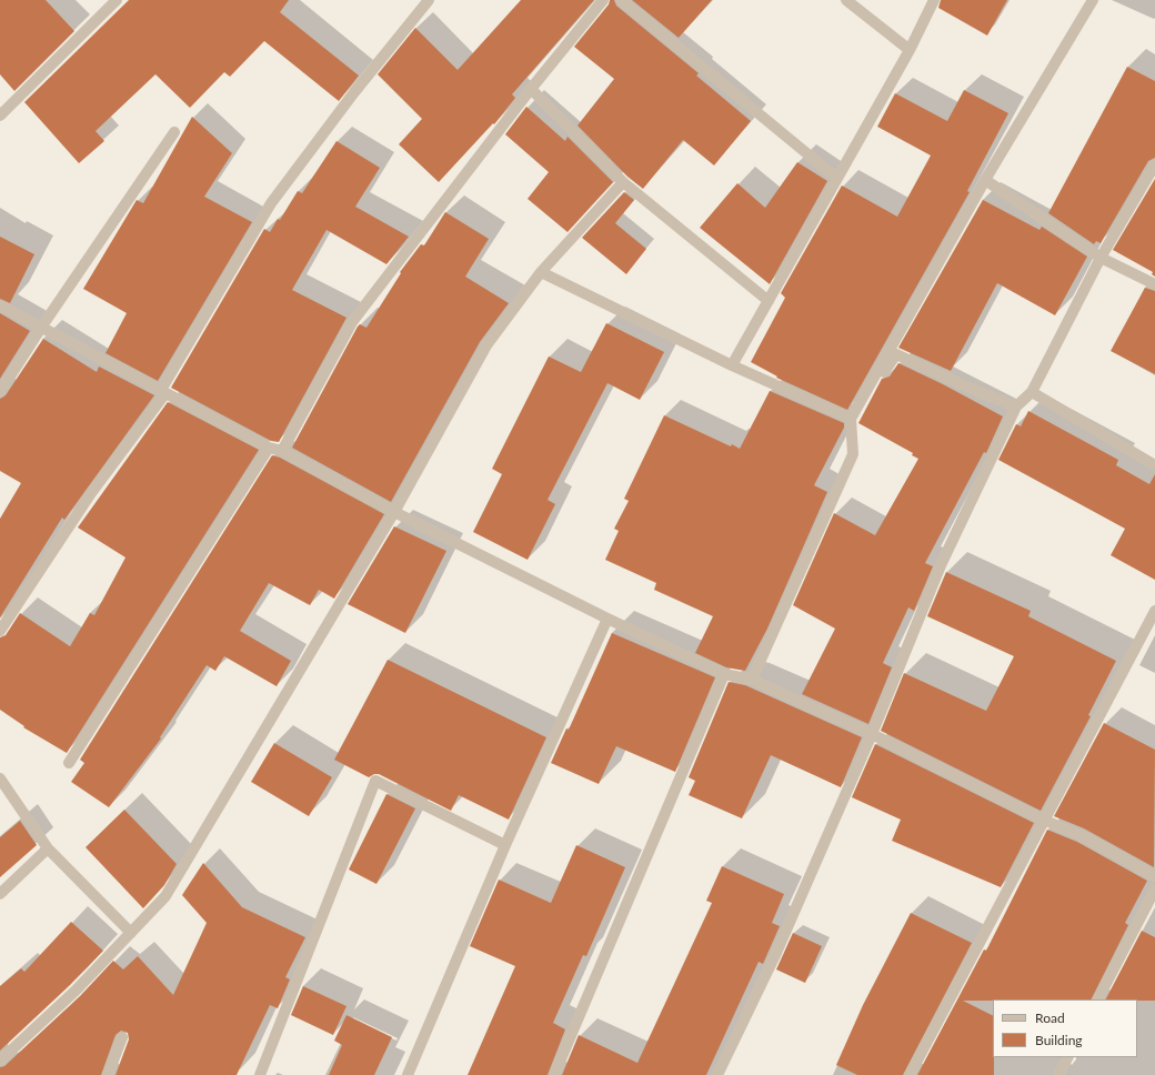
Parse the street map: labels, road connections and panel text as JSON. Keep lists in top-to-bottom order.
{
  "legend": ["Road", "Building"]
}
